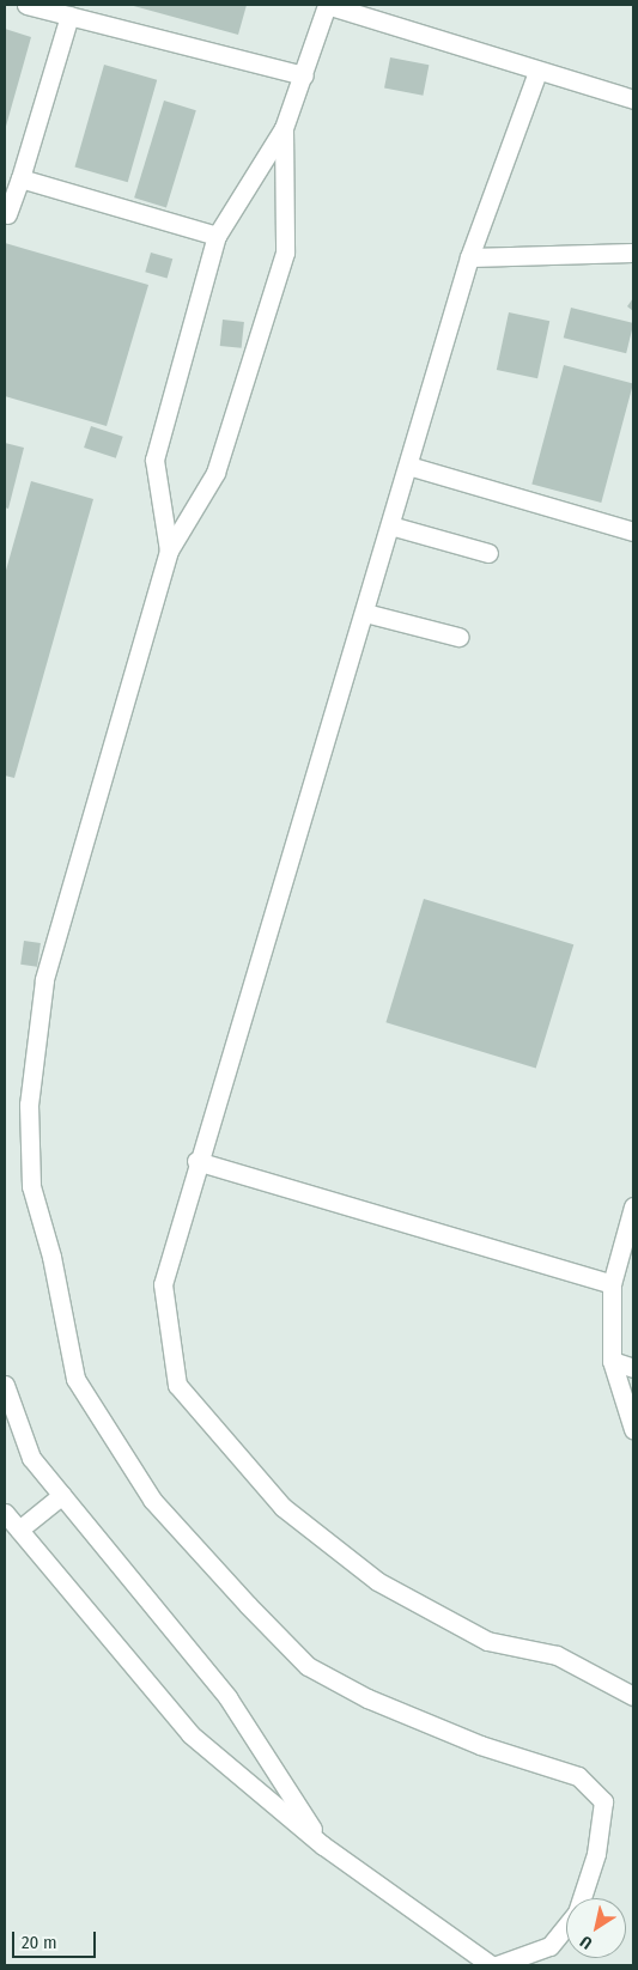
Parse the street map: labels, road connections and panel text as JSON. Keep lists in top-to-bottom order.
{
  "scale_bar": "20 m",
  "north": "bottom left"
}
